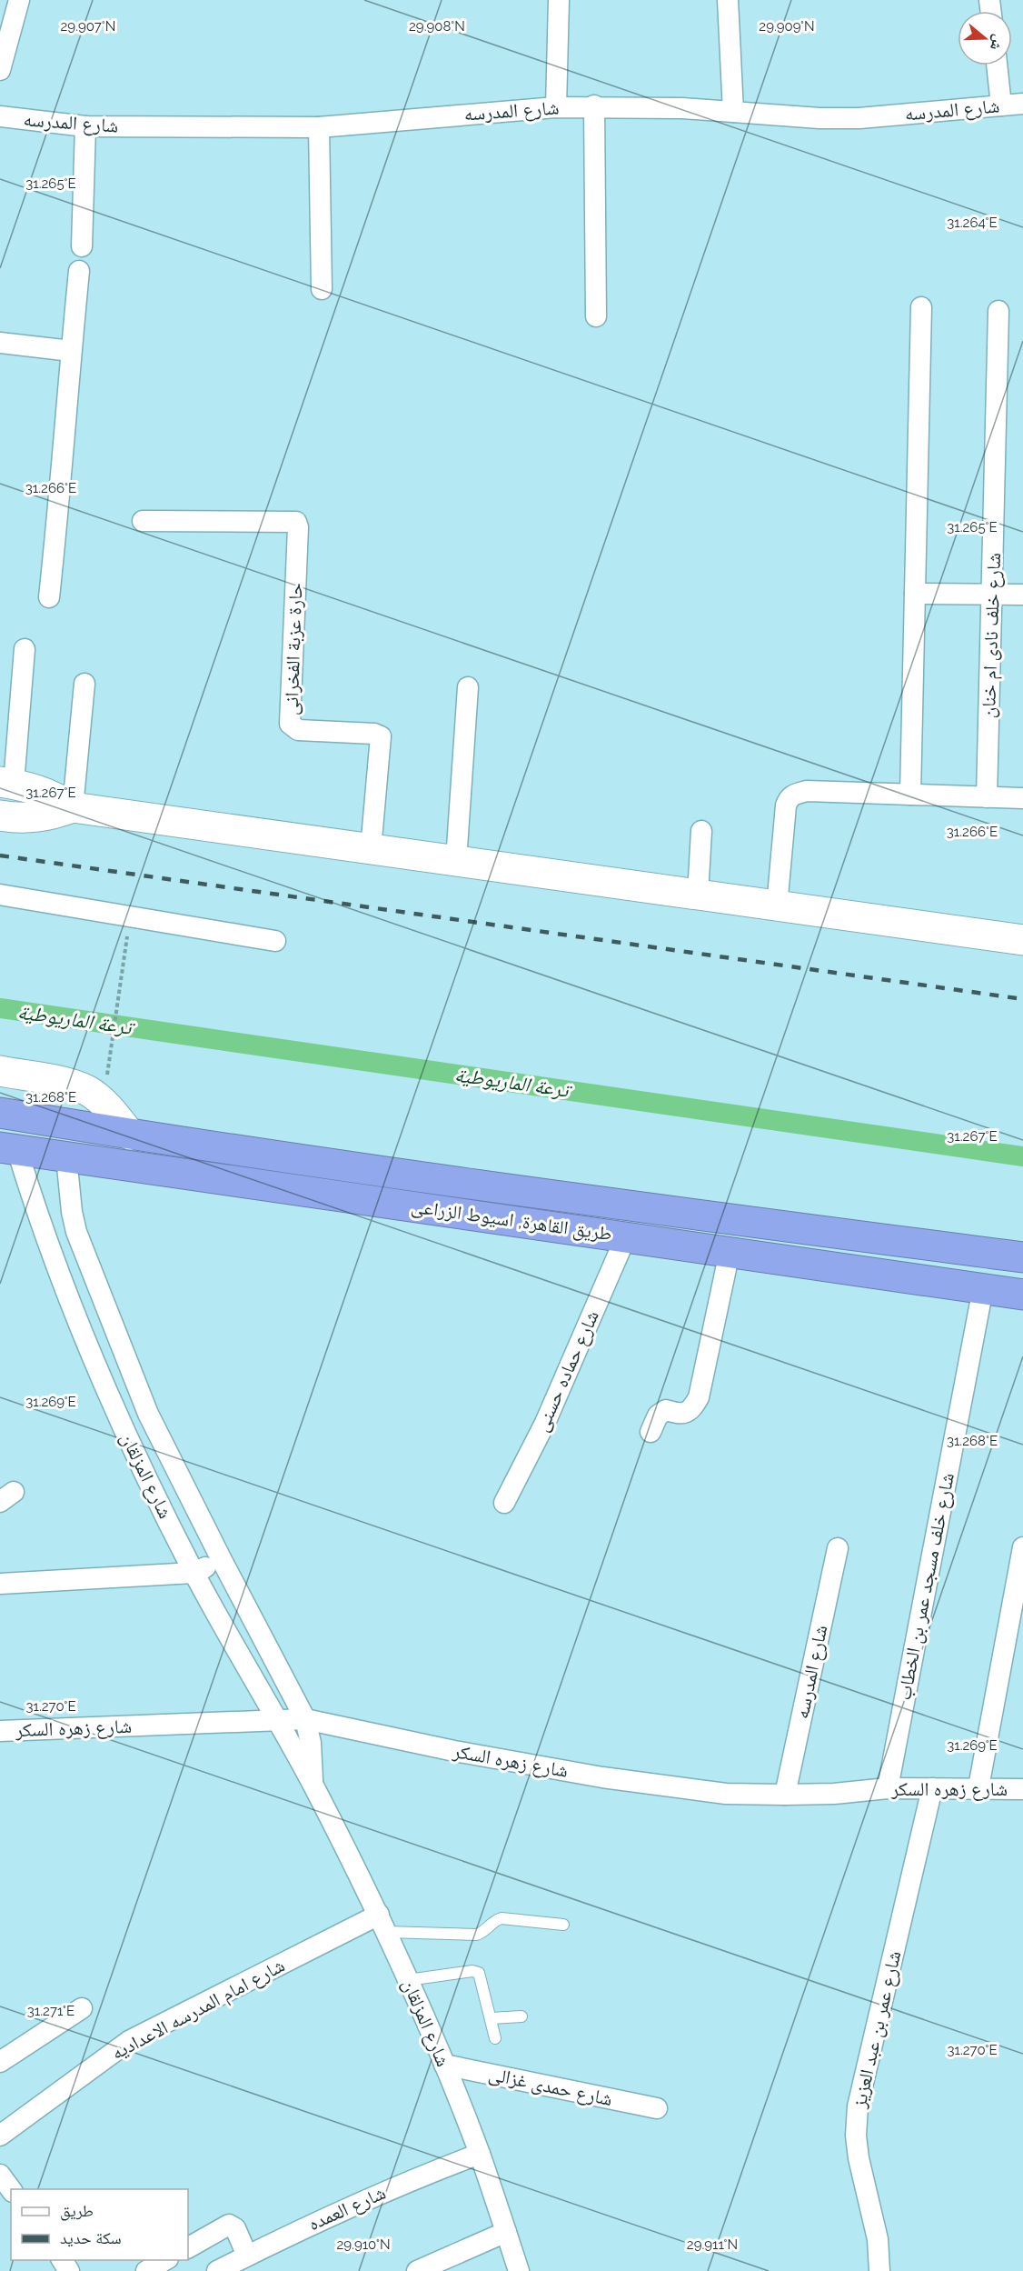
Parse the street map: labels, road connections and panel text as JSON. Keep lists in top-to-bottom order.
{
  "streets": {
    "highway": ["طريق القاهرة, اسيوط الزراعى"],
    "street": [
      "شارع المدرسه",
      "شارع خلف نادى ام خنان",
      "حارة عزبة الفخرانى",
      "شارع حماده حسنى",
      "شارع المزلقان",
      "شارع خلف مسجد عمر بن الخطاب",
      "شارع زهره السكر",
      "شارع امام المدرسه الاعداديه",
      "شارع عمر بن عبد العزيز",
      "شارع حمدى غزالى",
      "شارع العمده"
    ]
  },
  "crossings": [
    ["شارع المدرسه", "شارع زهره السكر"],
    ["طريق القاهرة, اسيوط الزراعى", "شارع حماده حسنى"],
    ["طريق القاهرة, اسيوط الزراعى", "شارع المزلقان"],
    ["طريق القاهرة, اسيوط الزراعى", "شارع خلف مسجد عمر بن الخطاب"],
    ["شارع المزلقان", "شارع زهره السكر"],
    ["شارع المزلقان", "شارع امام المدرسه الاعداديه"],
    ["شارع المزلقان", "شارع حمدى غزالى"],
    ["شارع المزلقان", "شارع العمده"],
    ["شارع خلف مسجد عمر بن الخطاب", "شارع زهره السكر"],
    ["شارع زهره السكر", "شارع عمر بن عبد العزيز"]
  ],
  "water": ["ترعة الماريوطية"],
  "legend": ["طريق", "سكة حديد"],
  "north": "right",
  "coordinates": [
    "29.907°N",
    "29.909°N",
    "29.908°N",
    "31.265°E",
    "31.264°E",
    "31.266°E",
    "31.267°E",
    "31.268°E",
    "31.269°E",
    "31.270°E",
    "31.271°E",
    "29.910°N",
    "29.911°N"
  ]
}
